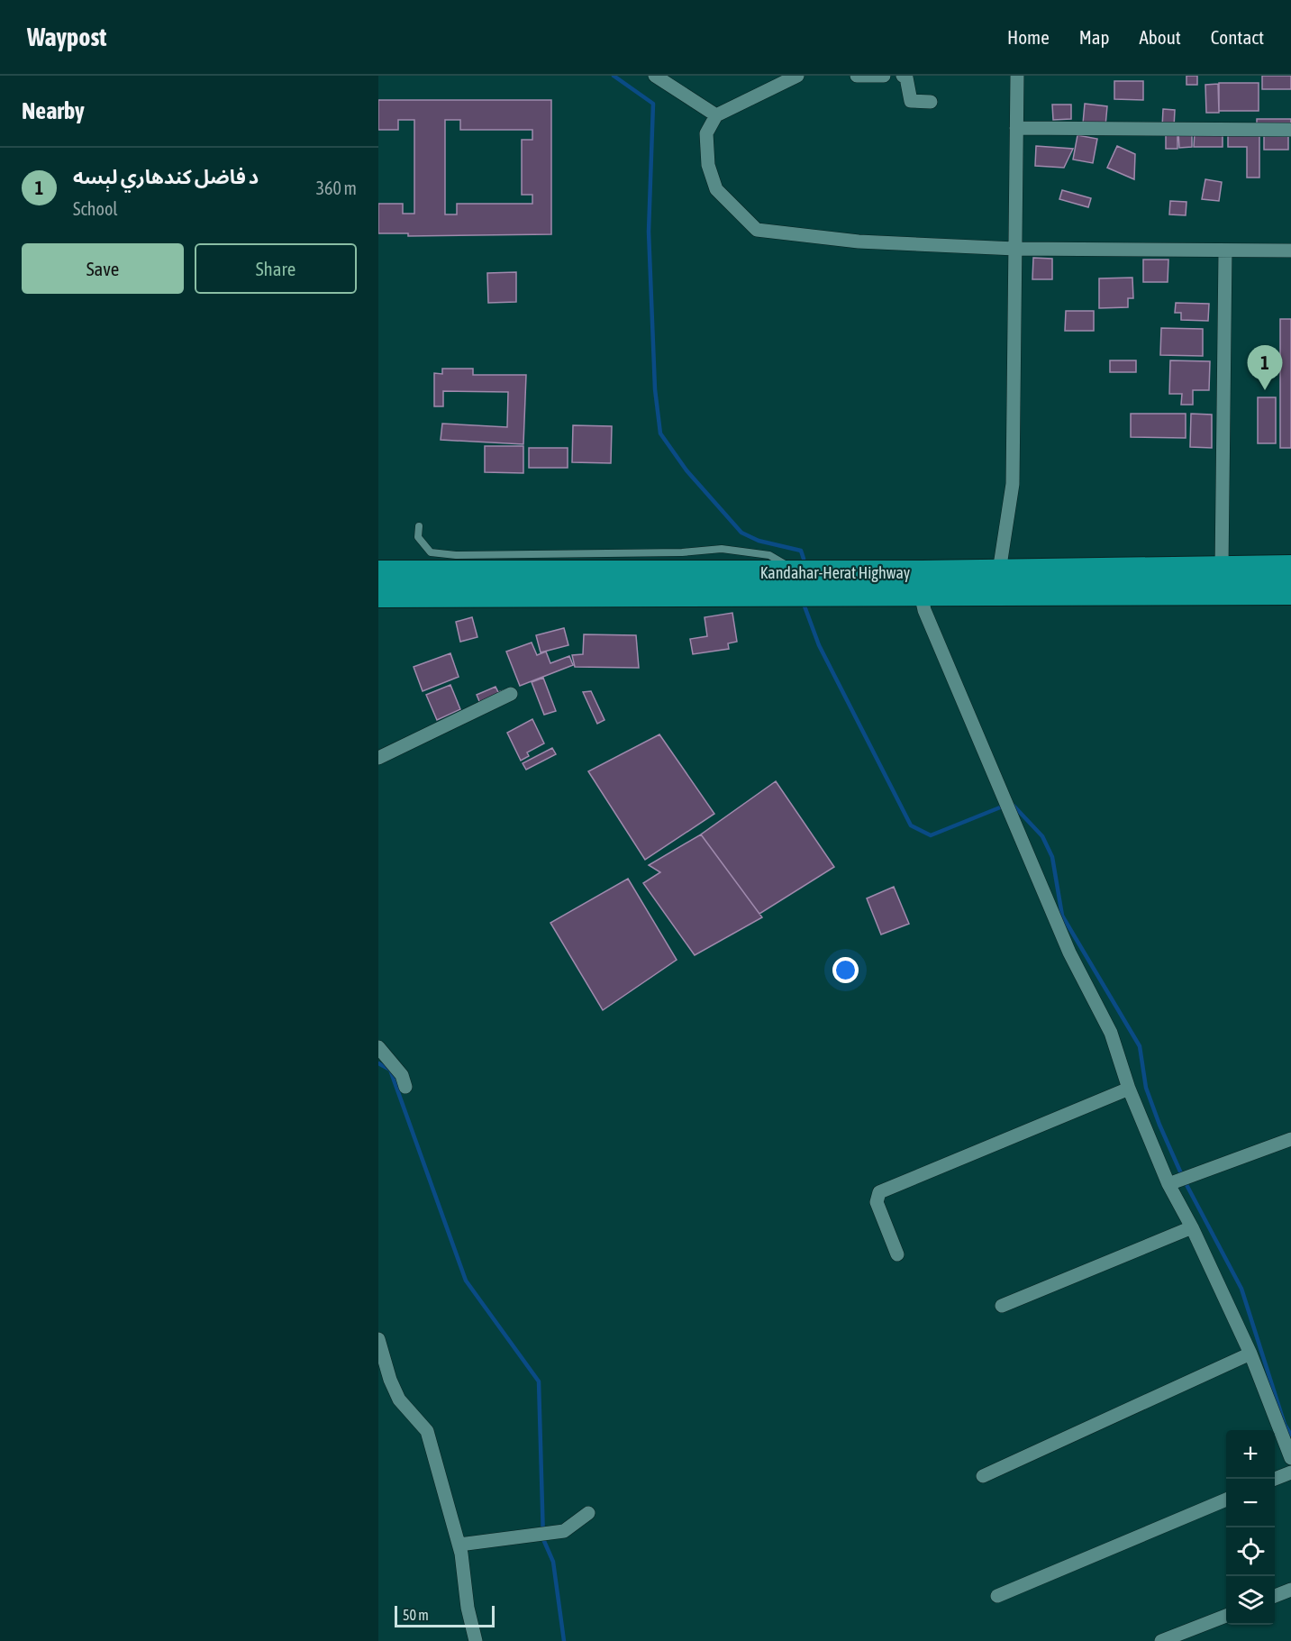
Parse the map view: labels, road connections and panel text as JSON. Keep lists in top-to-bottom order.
{
  "streets": {
    "highway": ["Kandahar-Herat Highway"]
  },
  "scale_bar": "50 m",
  "page": {
    "header": "Waypost",
    "nav": [
      "Home",
      "Map",
      "About",
      "Contact"
    ],
    "heading": "Nearby",
    "list": [
      {
        "mark": "1",
        "name": "د فاضل کندهاري لېسه",
        "note": "School",
        "value": "360 m"
      }
    ],
    "buttons": ["Save", "Share"],
    "pins": "1",
    "map_buttons": ["+", "−"],
    "scale": "50 m"
  }
}
